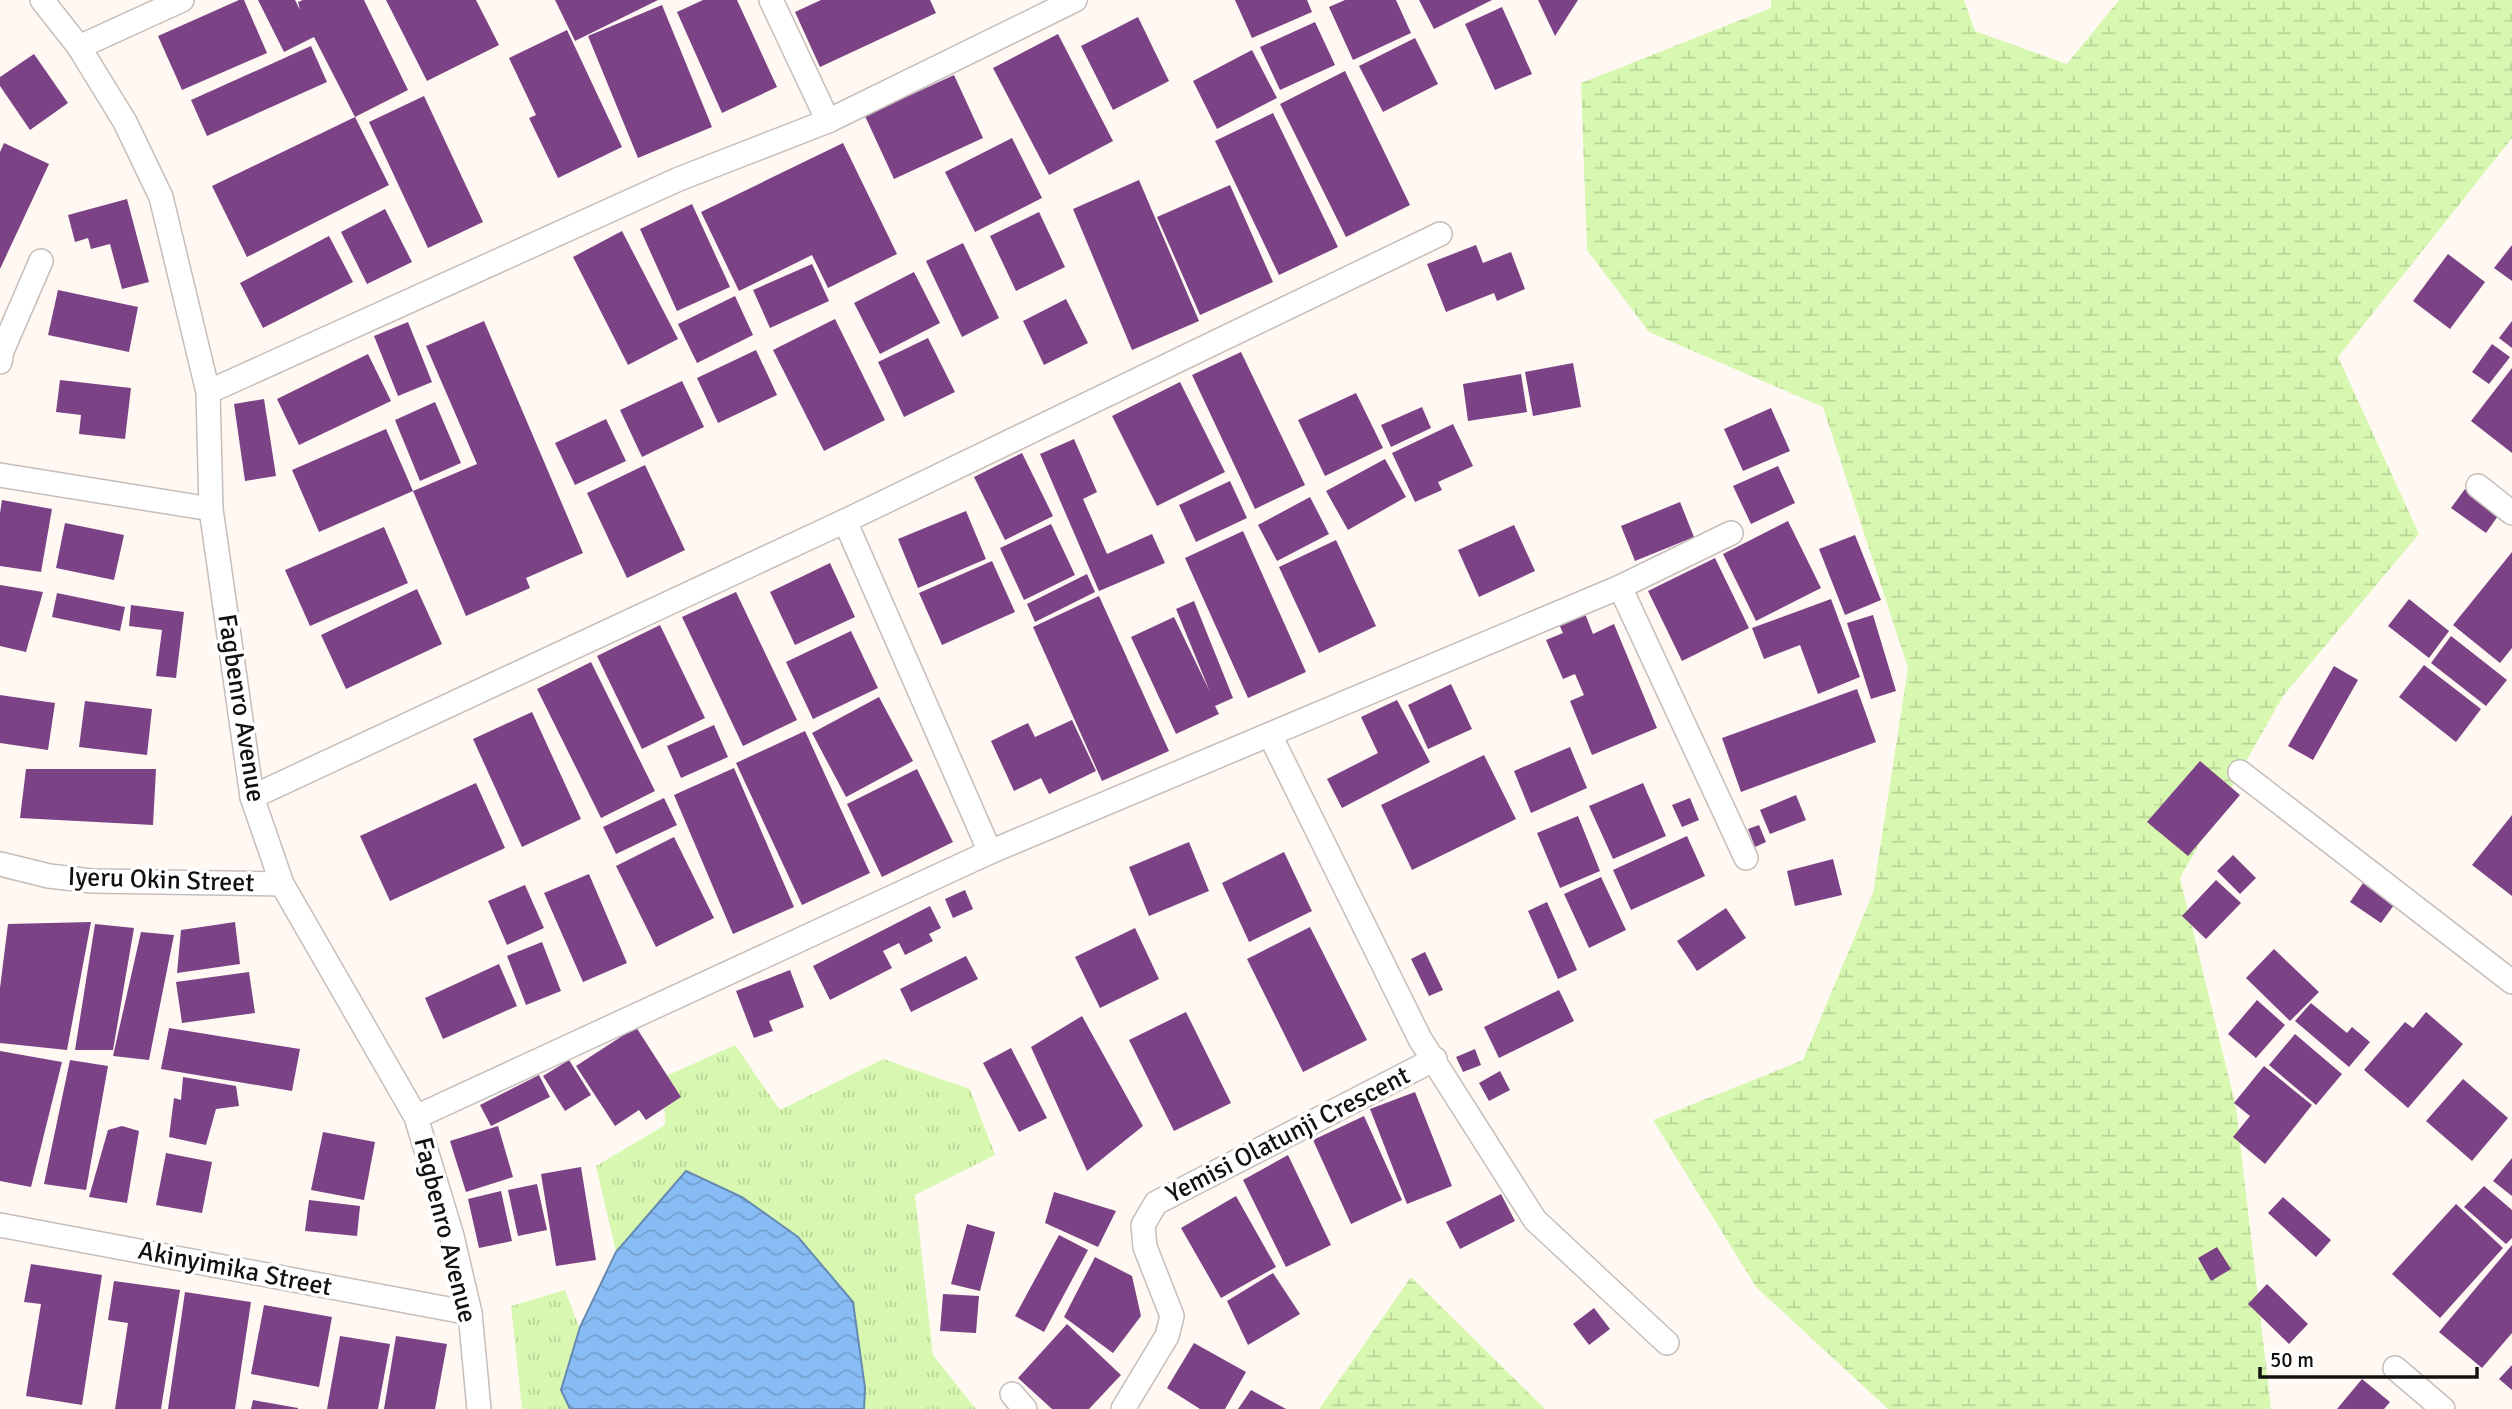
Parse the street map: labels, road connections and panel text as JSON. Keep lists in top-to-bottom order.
{
  "streets": {
    "street": [
      "Fagbenro Avenue",
      "Iyeru Okin Street",
      "Yemisi Olatunji Crescent",
      "Akinyimika Street"
    ]
  },
  "crossings": [
    ["Fagbenro Avenue", "Iyeru Okin Street"],
    ["Fagbenro Avenue", "Akinyimika Street"]
  ],
  "scale_bar": "50 m"
}
